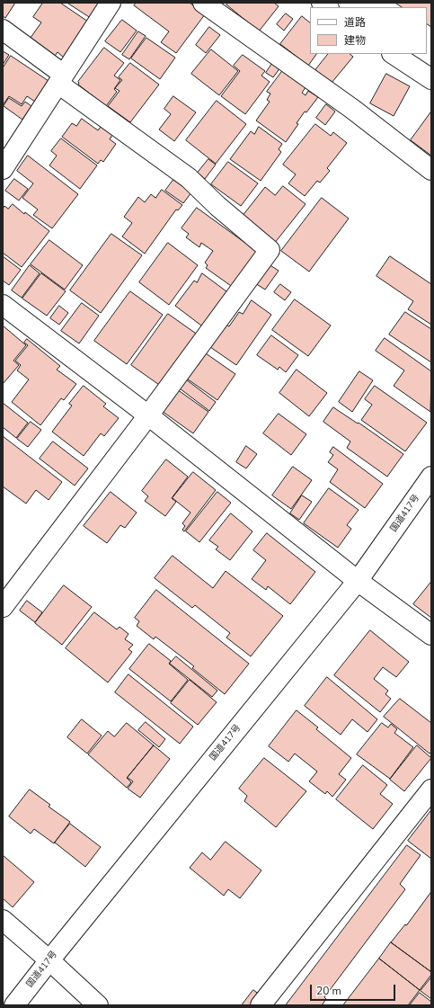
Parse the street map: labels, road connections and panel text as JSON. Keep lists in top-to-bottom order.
{
  "streets": {
    "main road": ["国道417号"]
  },
  "legend": ["道路", "建物"],
  "scale_bar": "20 m"
}
